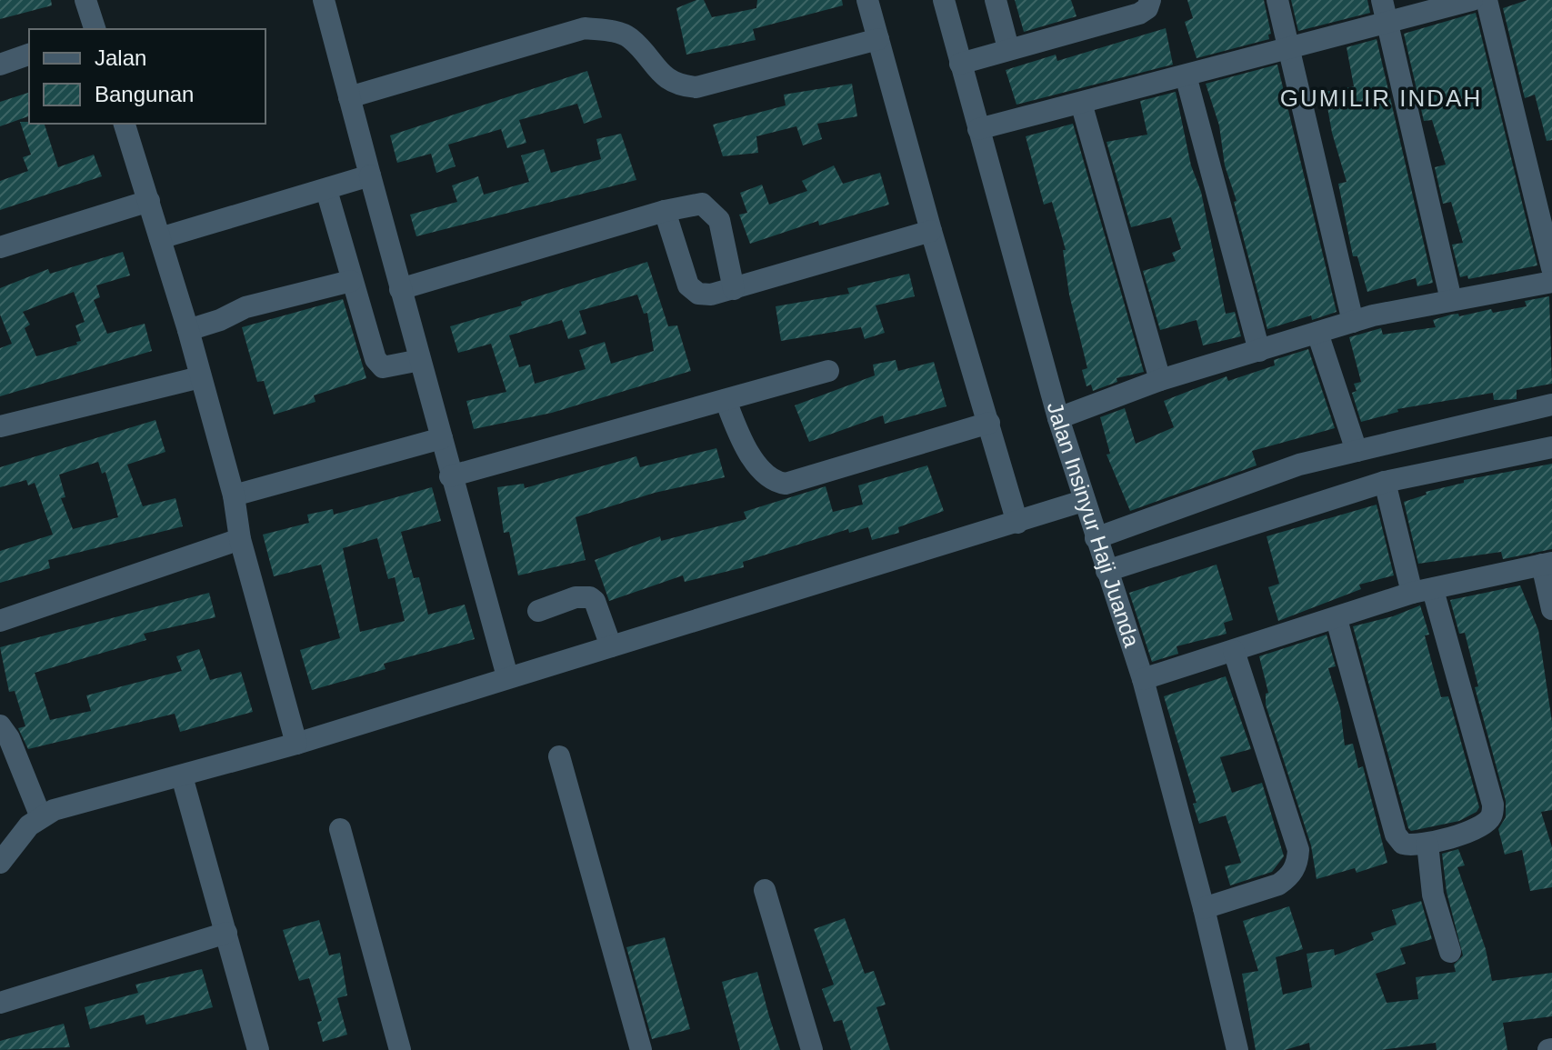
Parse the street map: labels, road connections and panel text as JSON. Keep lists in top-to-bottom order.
{
  "streets": {
    "street": ["Jalan Insinyur Haji Juanda"]
  },
  "districts": ["GUMILIR INDAH"],
  "legend": ["Jalan", "Bangunan"]
}
